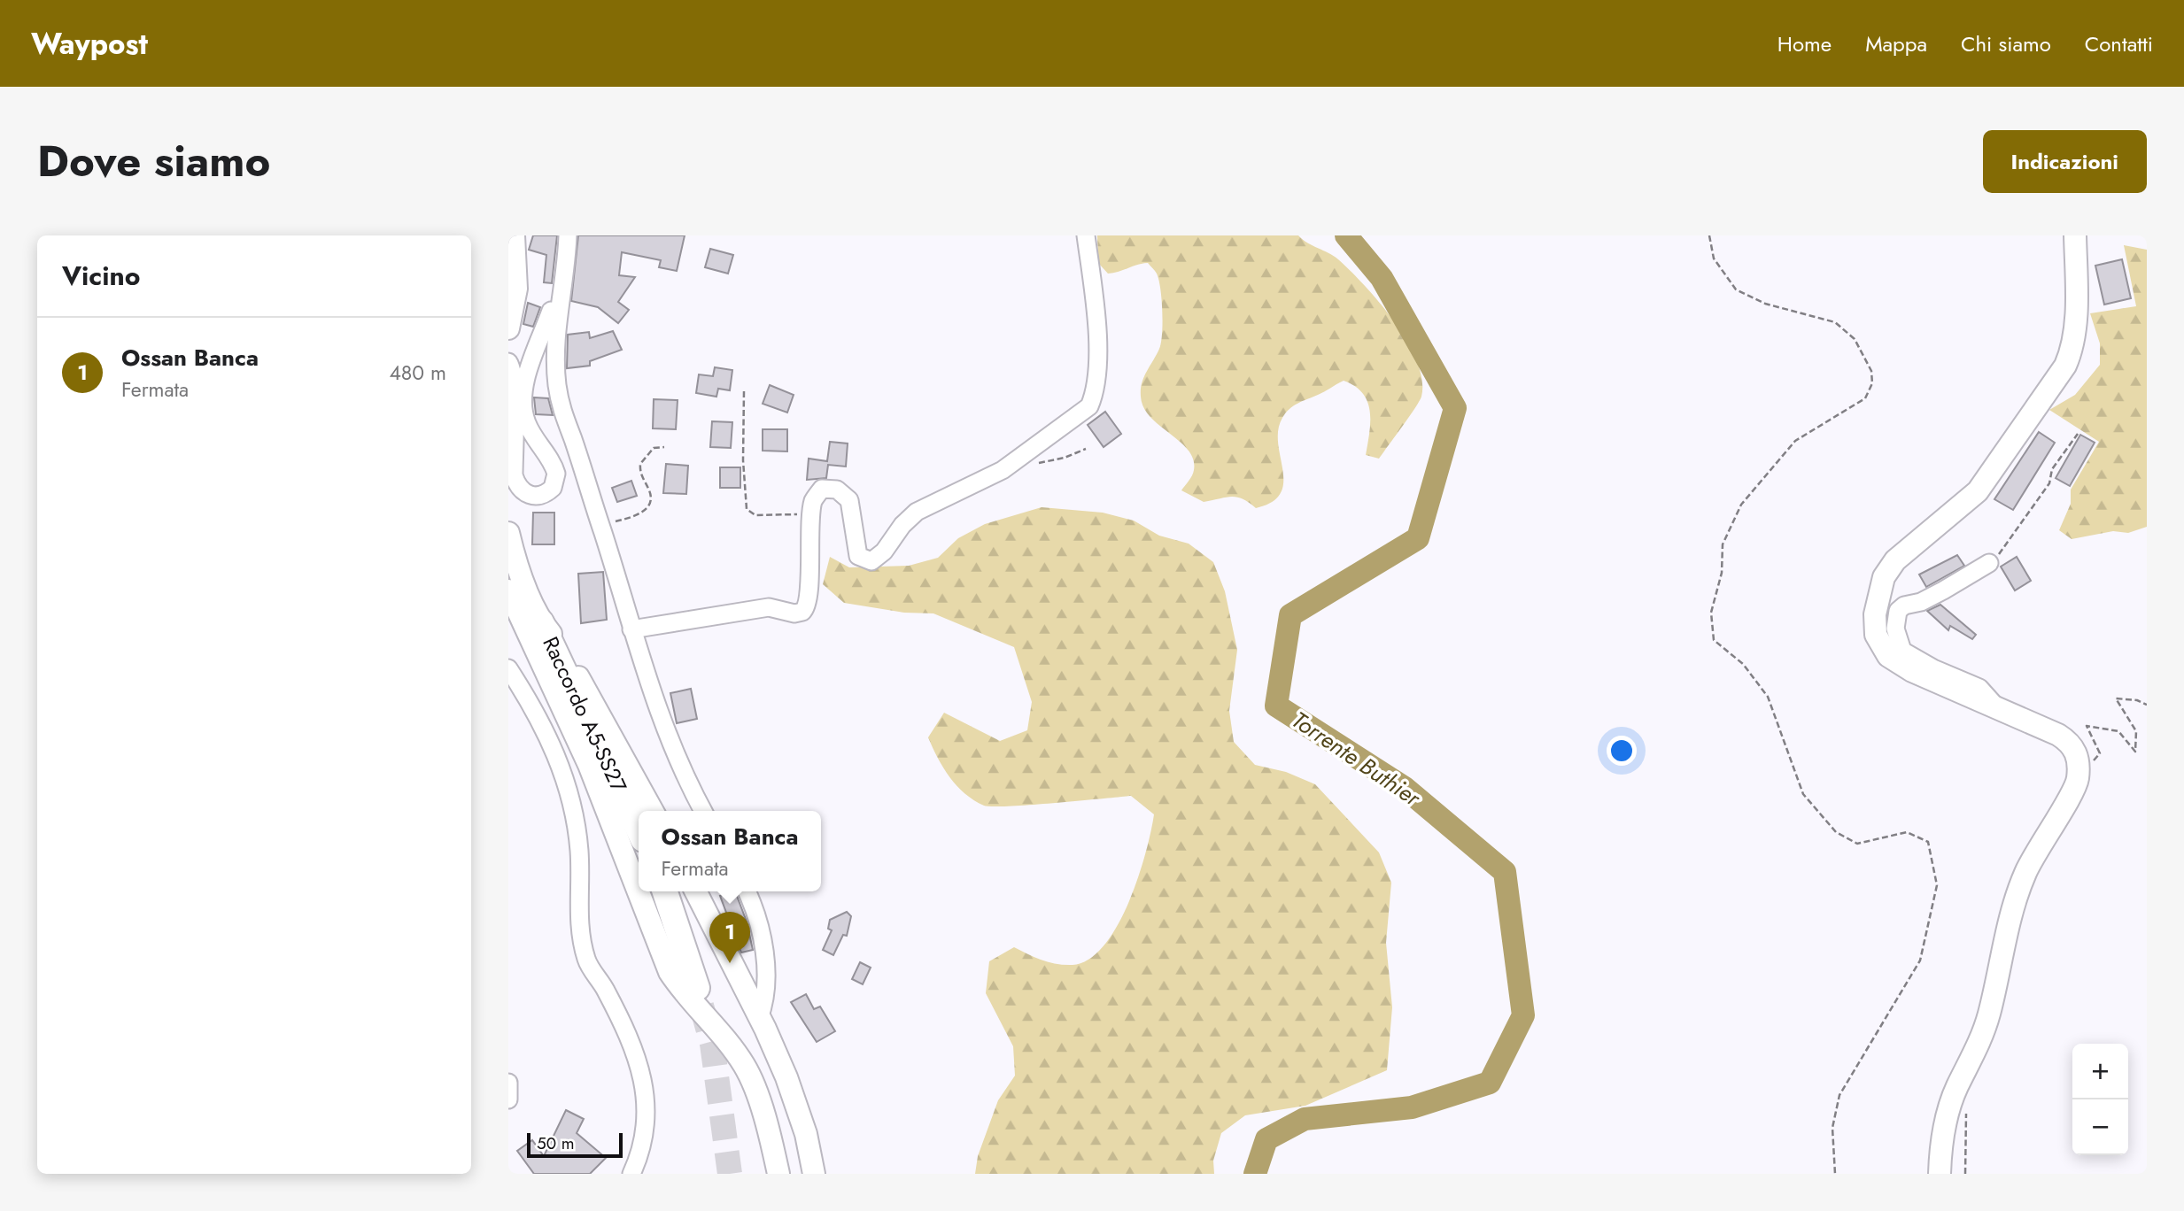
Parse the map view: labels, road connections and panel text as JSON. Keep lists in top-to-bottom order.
{
  "streets": {
    "highway": ["Raccordo A5-SS27"]
  },
  "water": ["Torrente Buthier"],
  "scale_bar": "50 m",
  "page": {
    "header": "Waypost",
    "nav": [
      "Home",
      "Mappa",
      "Chi siamo",
      "Contatti"
    ],
    "title": "Dove siamo",
    "buttons": "Indicazioni",
    "heading": "Vicino",
    "list": [
      {
        "mark": "1",
        "name": "Ossan Banca",
        "note": "Fermata",
        "value": "480 m"
      }
    ],
    "popup": ["Ossan Banca", "Fermata"],
    "pins": "1",
    "map_buttons": ["+", "−"],
    "scale": "50 m"
  }
}
